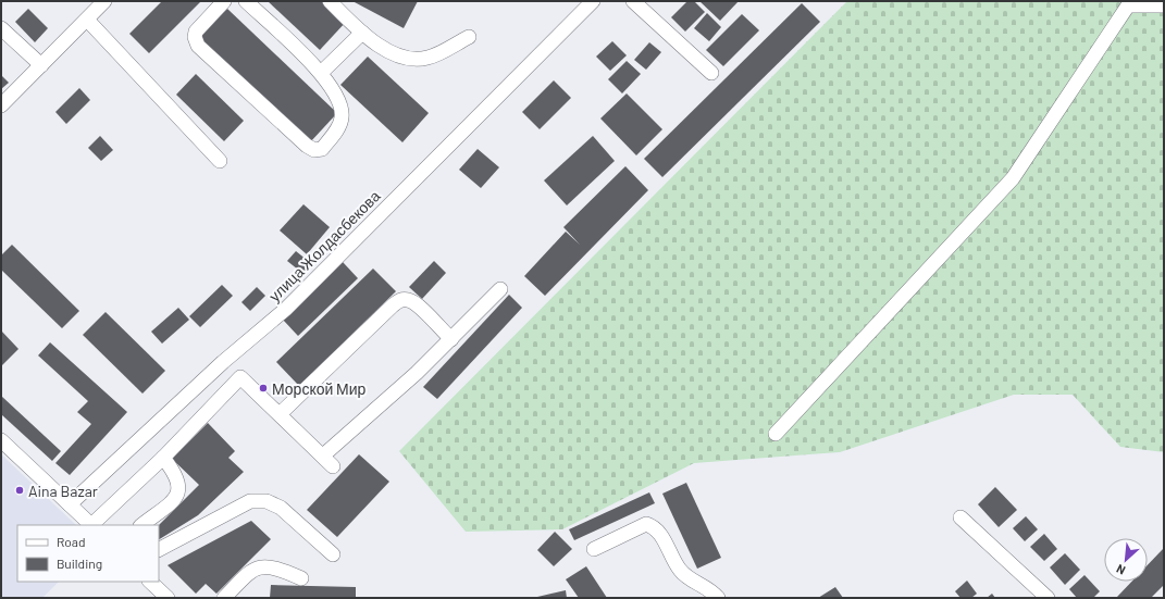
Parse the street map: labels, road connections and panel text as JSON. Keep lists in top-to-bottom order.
{
  "streets": {
    "street": ["улица Жолдасбекова"]
  },
  "places": ["Морской Мир", "Aina Bazar"],
  "legend": ["Road", "Building"],
  "north": "bottom left"
}
